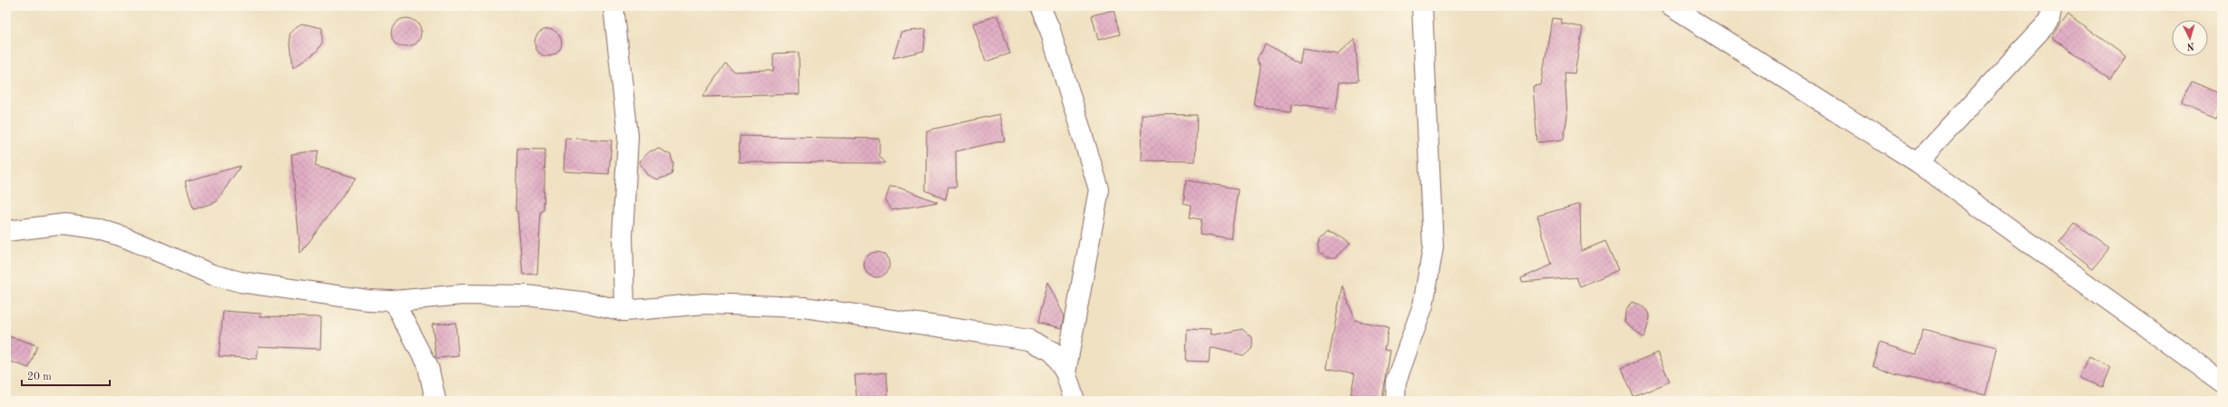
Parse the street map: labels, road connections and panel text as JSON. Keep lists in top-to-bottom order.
{
  "scale_bar": "20 m",
  "north": "bottom"
}
